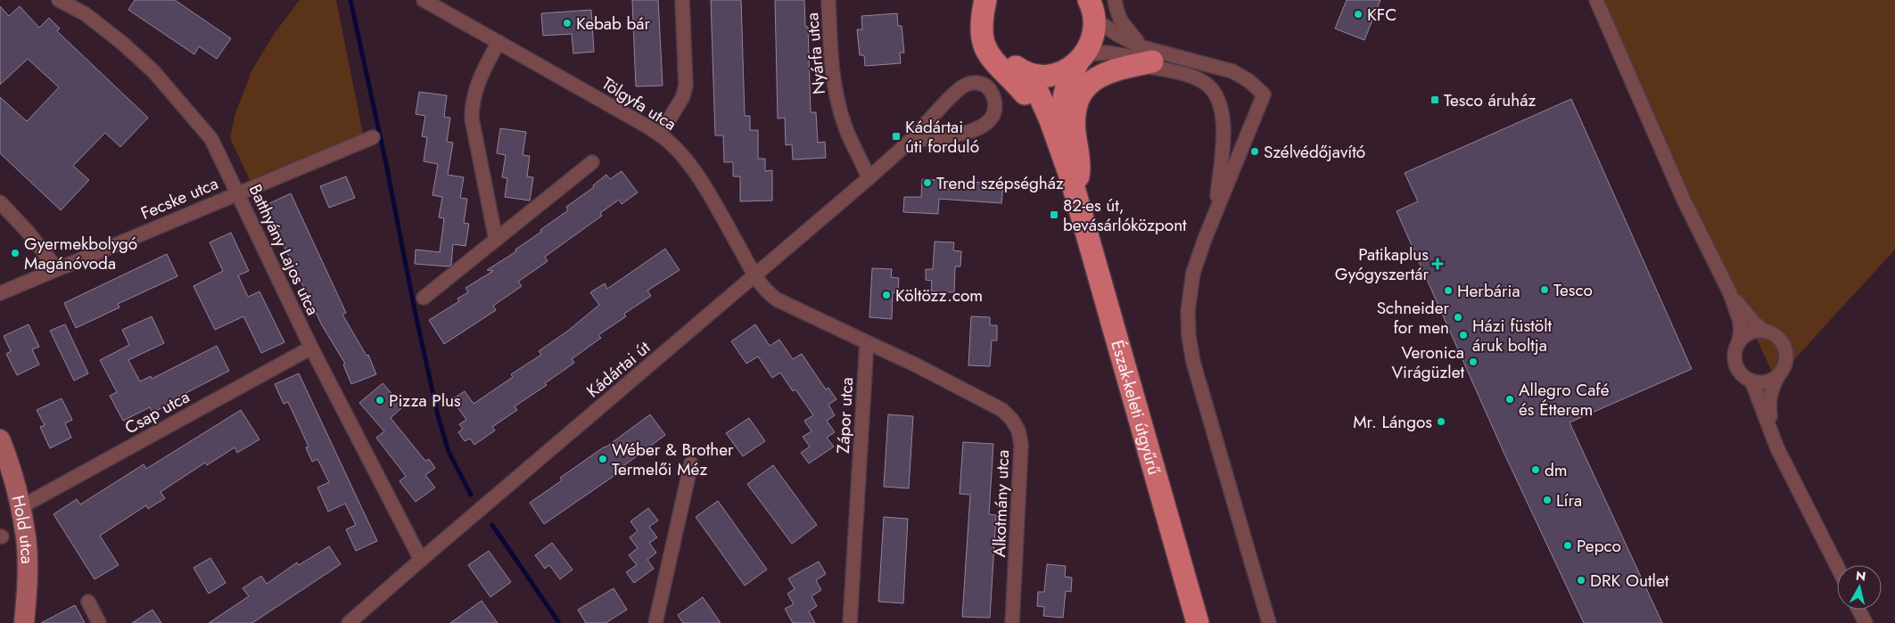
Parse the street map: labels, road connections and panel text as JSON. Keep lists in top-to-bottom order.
{
  "streets": {
    "main road": ["Észak-keleti útgyűrű"],
    "street": [
      "Nyárfa utca",
      "Tölgyfa utca",
      "Fecske utca",
      "Batthyány Lajos utca",
      "Kádártai út",
      "Csap utca",
      "Zápor utca",
      "Alkotmány utca",
      "Hold utca"
    ]
  },
  "crossings": [
    ["Nyárfa utca", "Kádártai út"],
    ["Tölgyfa utca", "Kádártai út"],
    ["Fecske utca", "Batthyány Lajos utca"],
    ["Batthyány Lajos utca", "Kádártai út"],
    ["Batthyány Lajos utca", "Csap utca"],
    ["Csap utca", "Hold utca"],
    ["Zápor utca", "Alkotmány utca"]
  ],
  "places": {
    "other": [
      "KFC",
      "Kebab bár",
      "Szélvédőjavító",
      "Trend szépségház",
      "Gyermekbolygó Magánóvoda",
      "Tesco",
      "Herbária",
      "Költözz.com",
      "Schneider for men",
      "Házi füstölt áruk boltja",
      "Veronica Virágüzlet",
      "Allegro Café és Étterem",
      "Pizza Plus",
      "Mr. Lángos",
      "Wéber & Brother Termelői Méz",
      "dm",
      "Líra",
      "Pepco",
      "DRK Outlet"
    ],
    "transit": ["Tesco áruház", "Kádártai úti forduló", "82-es út, bevásárlóközpont"],
    "health": ["Patikaplus Gyógyszertár"]
  },
  "north": "top"
}
